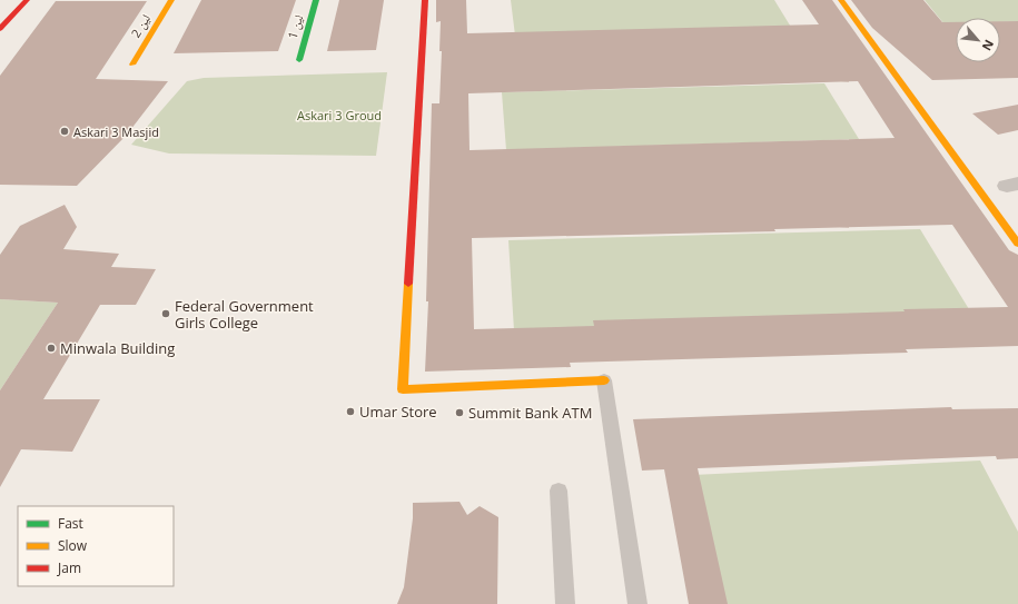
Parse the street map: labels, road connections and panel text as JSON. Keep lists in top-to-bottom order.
{
  "streets": {
    "street": ["لین 2", "لین 1"]
  },
  "parks": ["Askari 3 Groud"],
  "places": [
    "Askari 3 Masjid",
    "Federal Government Girls College",
    "Minwala Building",
    "Umar Store",
    "Summit Bank ATM"
  ],
  "legend": ["Fast", "Slow", "Jam"],
  "north": "bottom right"
}
